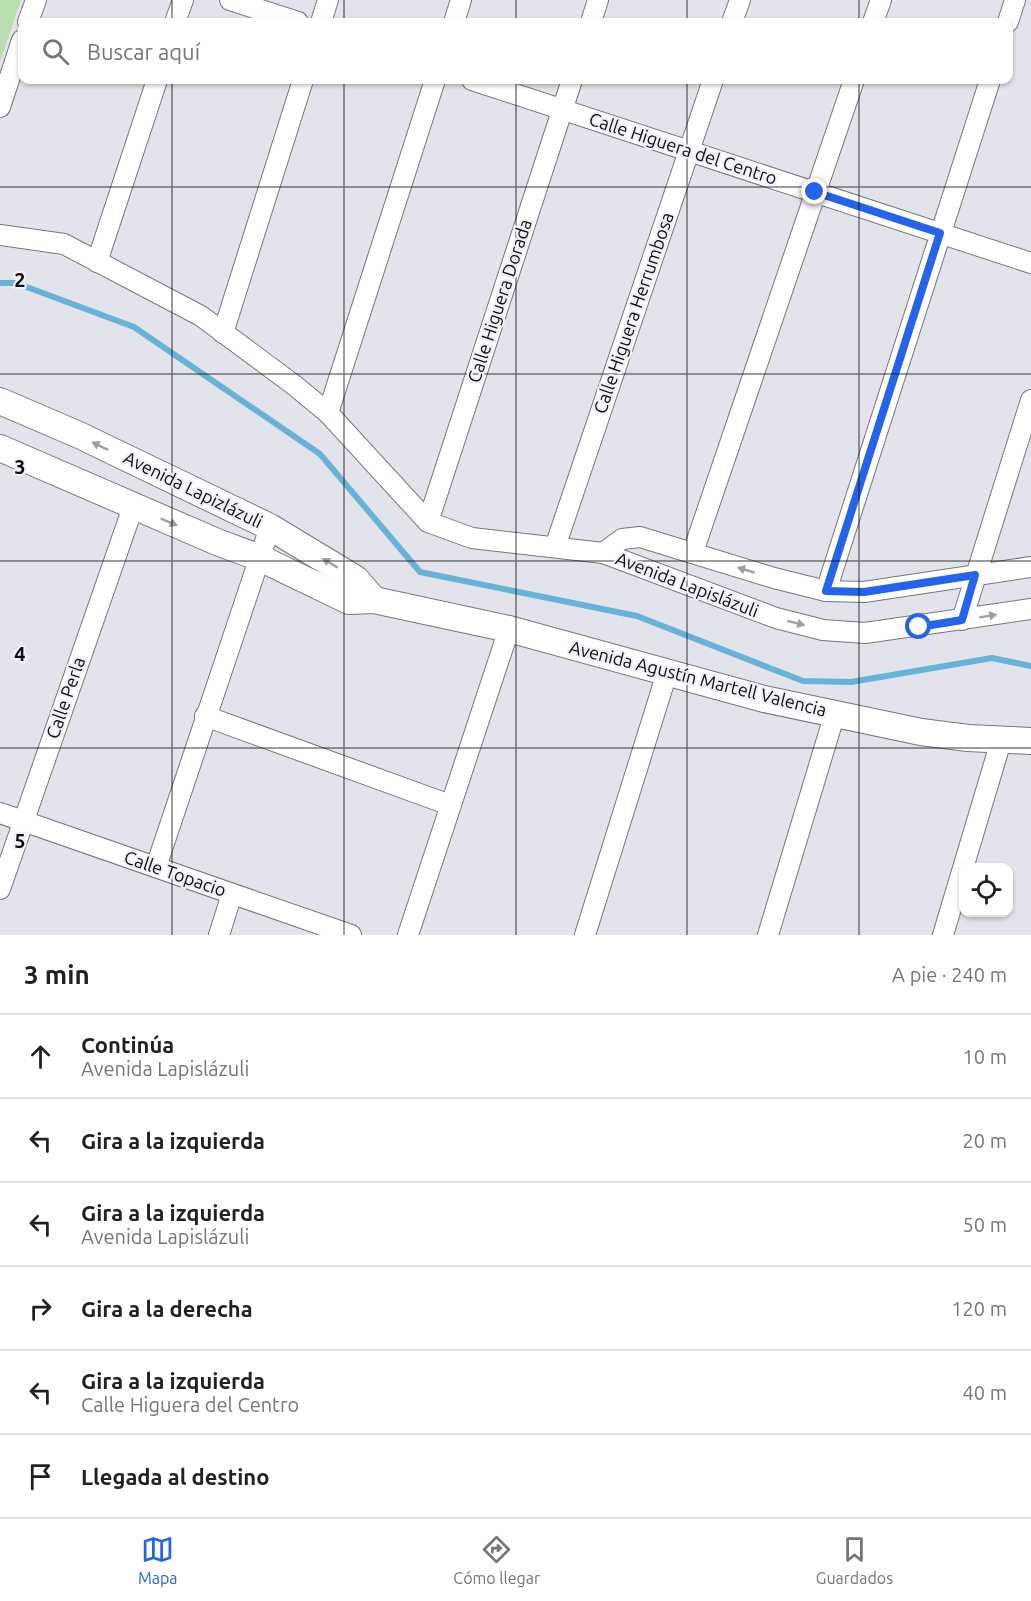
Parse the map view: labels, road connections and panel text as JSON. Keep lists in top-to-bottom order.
{
  "streets": {
    "street": [
      "Calle Higuera del Centro",
      "Calle Higuera Dorada",
      "Calle Higuera Herrumbosa",
      "Avenida Lapizlázuli",
      "Avenida Lapislázuli",
      "Avenida Agustín Martell Valencia",
      "Calle Perla",
      "Calle Topacio"
    ]
  },
  "crossings": [
    ["Calle Higuera del Centro", "Calle Higuera Dorada"],
    ["Calle Higuera del Centro", "Calle Higuera Herrumbosa"],
    ["Avenida Lapizlázuli", "Avenida Agustín Martell Valencia"],
    ["Avenida Lapizlázuli", "Calle Perla"],
    ["Calle Perla", "Calle Topacio"]
  ],
  "page": {
    "search": "Buscar aquí",
    "heading": ["3 min", "A pie · 240 m"],
    "list": [
      ["Continúa", "Avenida Lapislázuli", "10 m"],
      ["Gira a la izquierda", "20 m"],
      ["Gira a la izquierda", "Avenida Lapislázuli", "50 m"],
      ["Gira a la derecha", "120 m"],
      ["Gira a la izquierda", "Calle Higuera del Centro", "40 m"],
      "Llegada al destino"
    ],
    "nav": ["Mapa", "Cómo llegar", "Guardados"]
  },
  "grid": {
    "rows": [
      "2",
      "3",
      "4",
      "5"
    ]
  }
}
